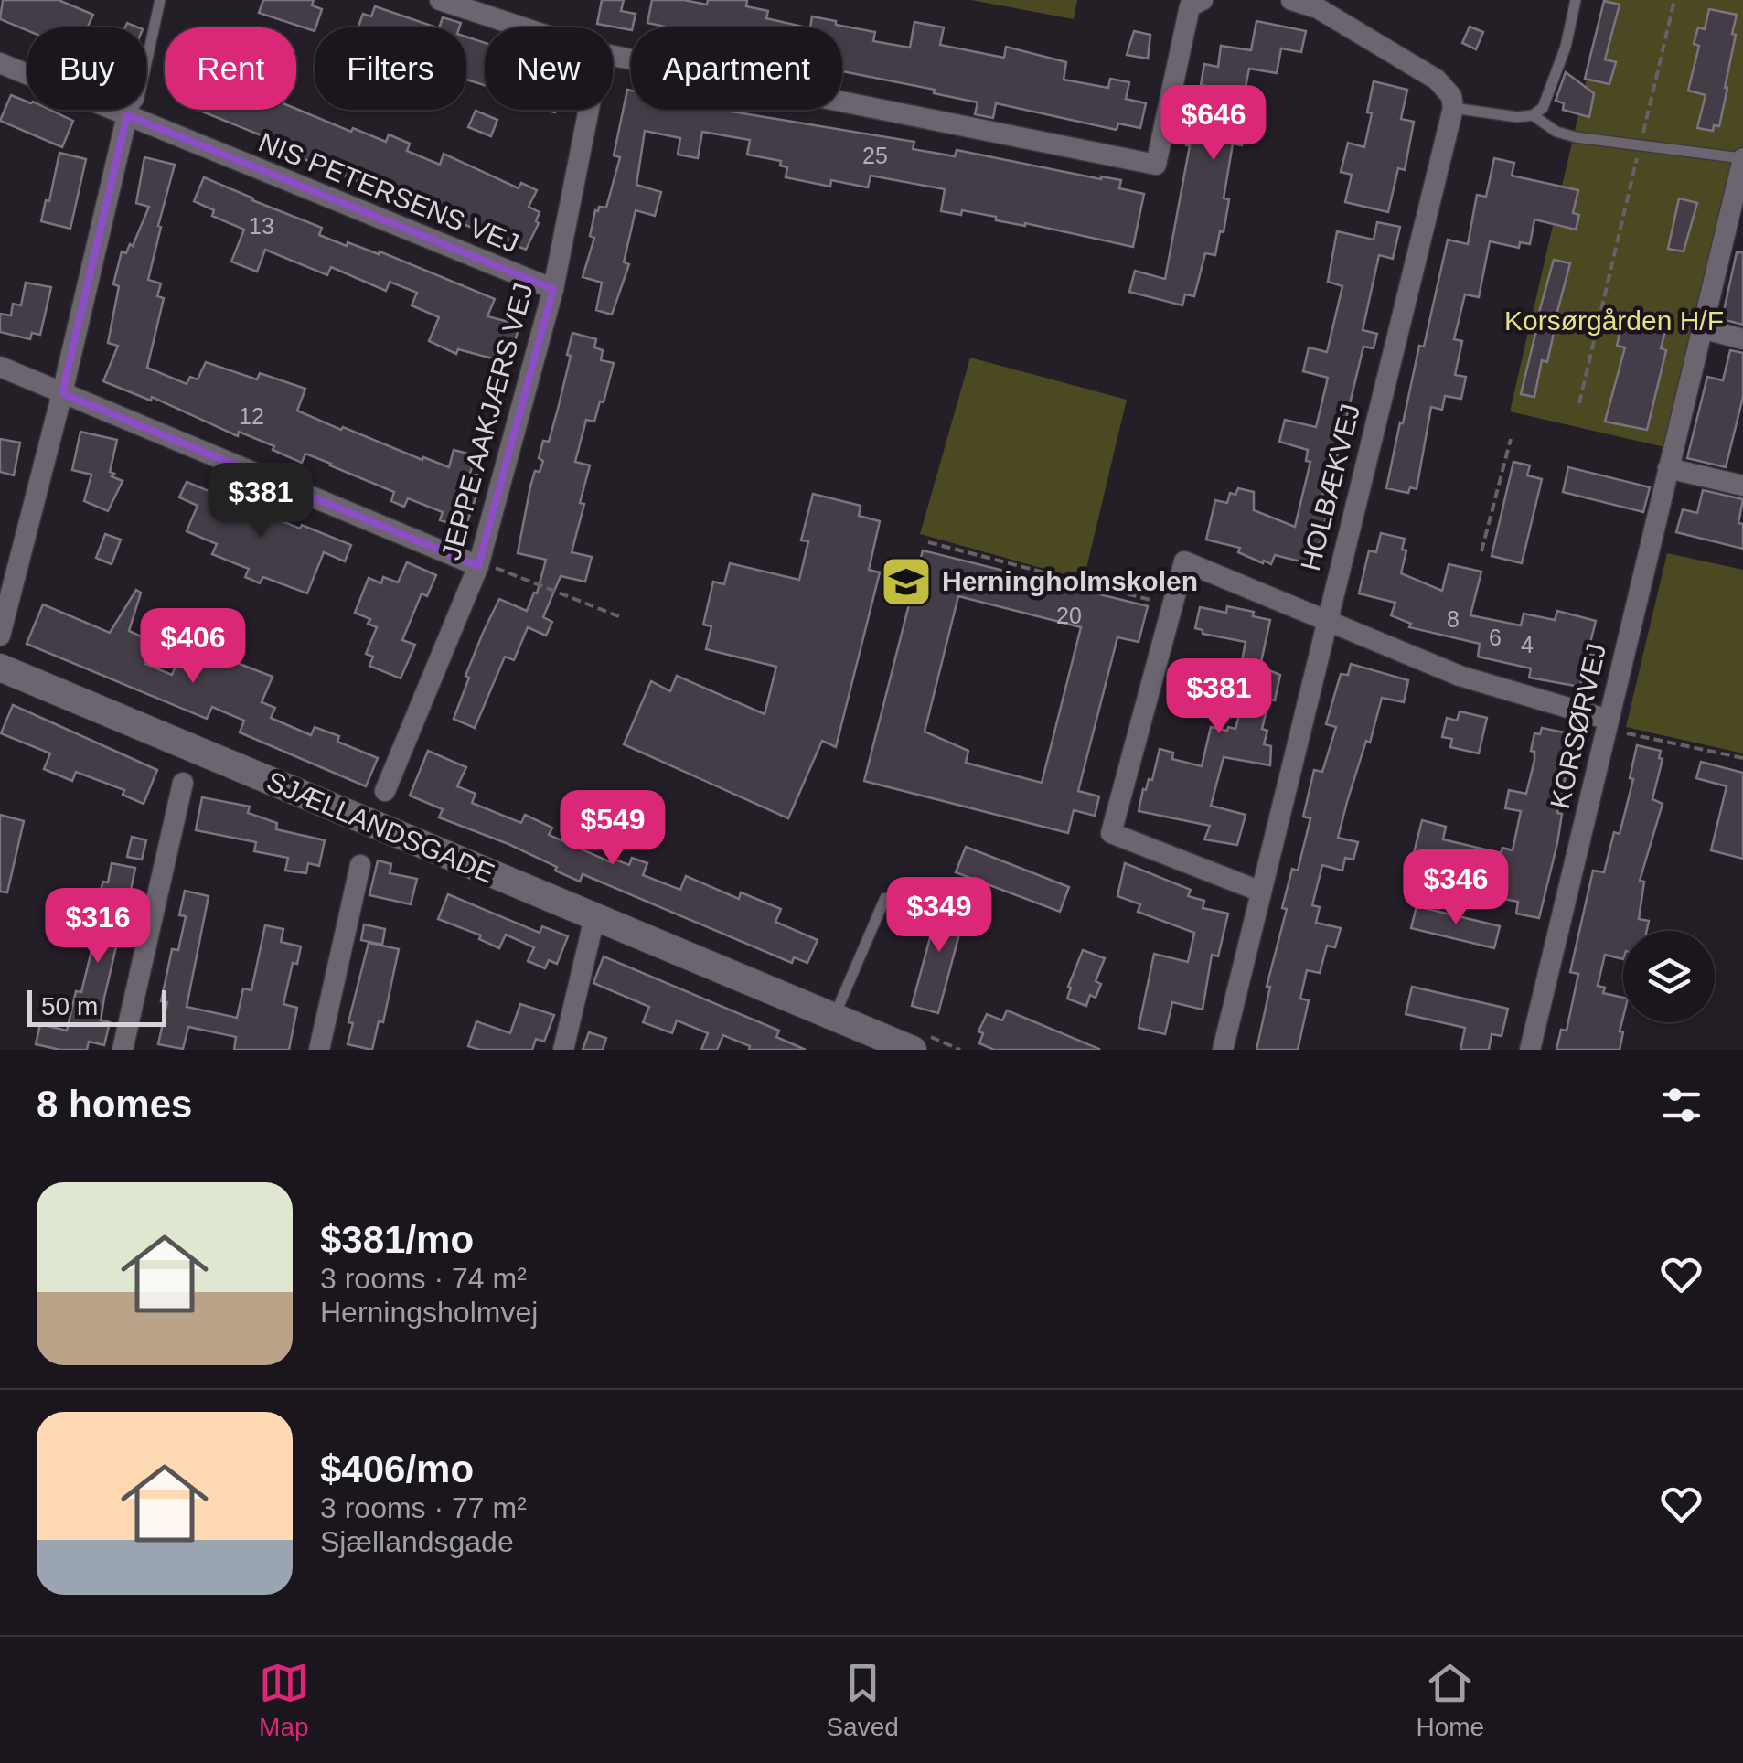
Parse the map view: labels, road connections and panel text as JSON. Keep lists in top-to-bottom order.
{
  "streets": {
    "street": [
      "NIS PETERSENS VEJ",
      "JEPPE AAKJÆRS VEJ",
      "HOLBÆKVEJ",
      "KORSØRVEJ",
      "SJÆLLANDSGADE"
    ]
  },
  "crossings": [
    ["NIS PETERSENS VEJ", "JEPPE AAKJÆRS VEJ"]
  ],
  "parks": ["Korsørgården H/F"],
  "places": {
    "school or university": ["Herningholmskolen"]
  },
  "house_numbers": [
    "25",
    "13",
    "12",
    "20",
    "8",
    "6",
    "4"
  ],
  "scale_bar": "50 m",
  "page": {
    "chip": [
      "Buy",
      "Rent",
      "Filters",
      "New",
      "Apartment"
    ],
    "price": [
      "$646",
      "$381",
      "$406",
      "$381",
      "$549",
      "$346",
      "$349",
      "$316"
    ],
    "scale": "50 m",
    "heading": "8 homes",
    "list": [
      {
        "name": "$381/mo",
        "note": "3 rooms · 74 m² · Herningsholmvej"
      },
      {
        "name": "$406/mo",
        "note": "3 rooms · 77 m² · Sjællandsgade"
      }
    ],
    "tabs": ["Map", "Saved", "Home"]
  }
}
